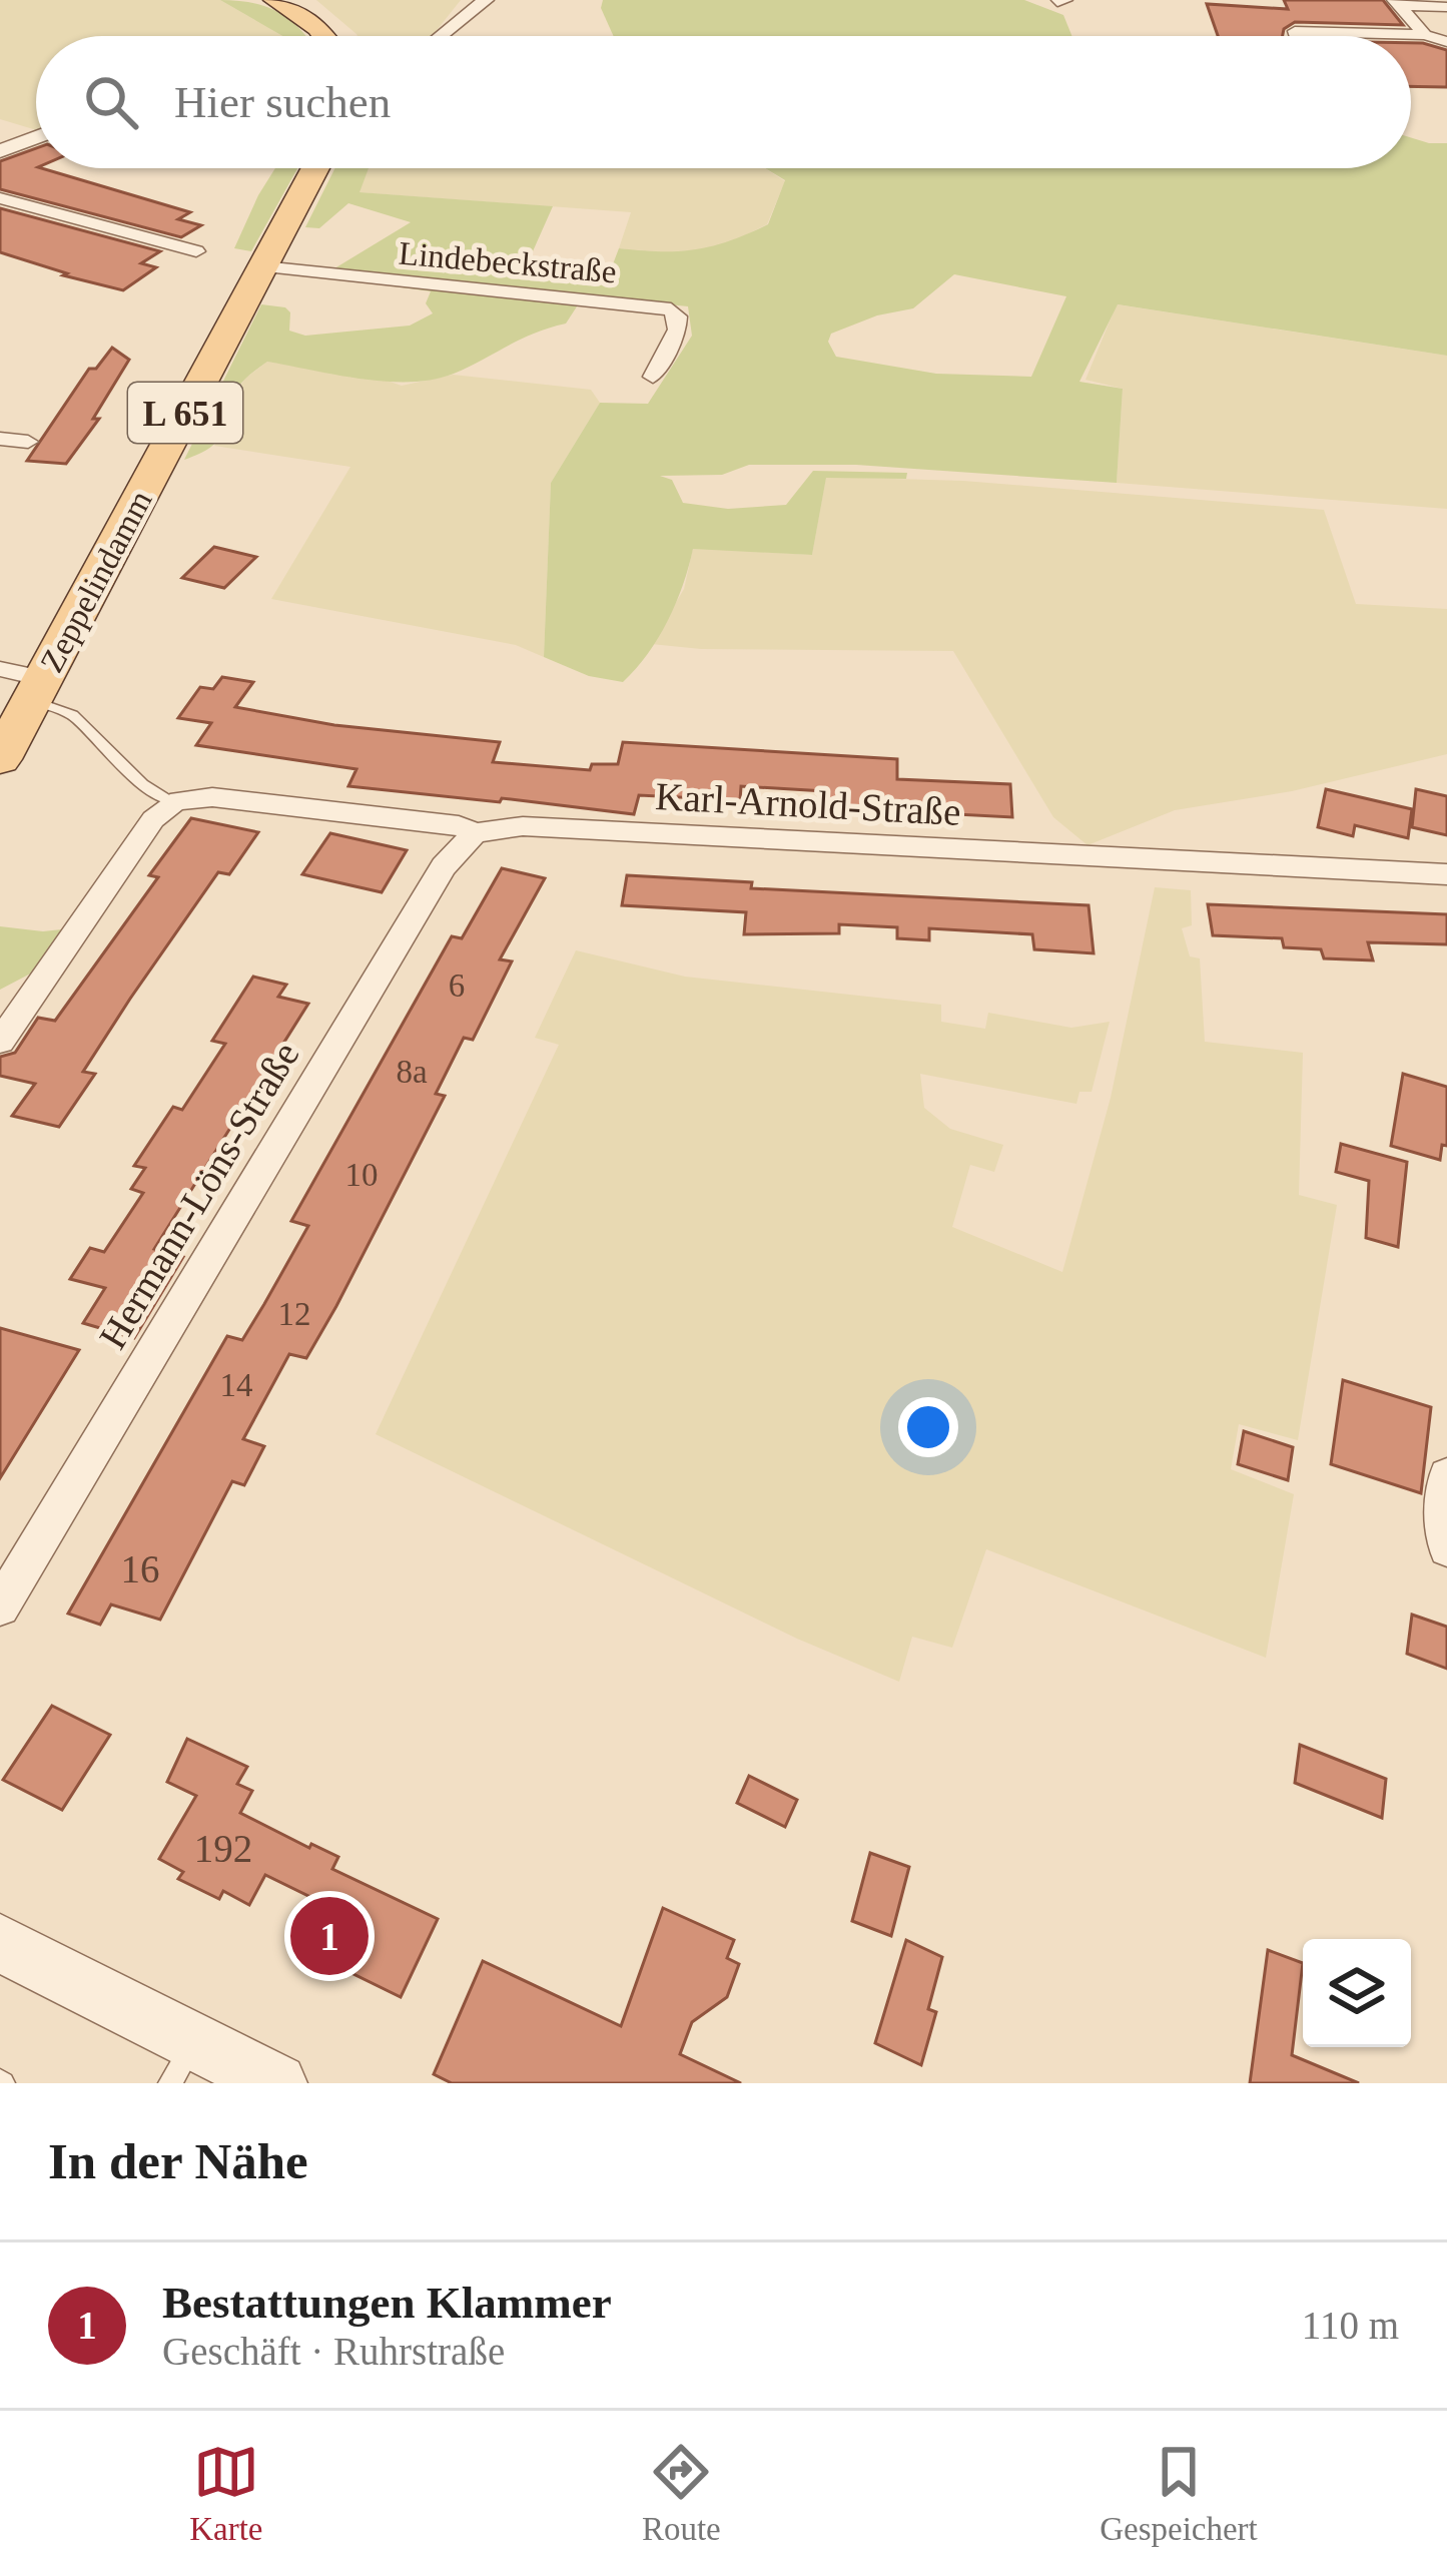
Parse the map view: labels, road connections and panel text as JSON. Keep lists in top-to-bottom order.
{
  "streets": {
    "main road": ["L 651", "Zeppelindamm"],
    "street": ["Lindebeckstraße", "Karl-Arnold-Straße", "Hermann-Löns-Straße"]
  },
  "crossings": [
    ["Lindebeckstraße", "Zeppelindamm"],
    ["Karl-Arnold-Straße", "Hermann-Löns-Straße"]
  ],
  "house_numbers": [
    "6",
    "8a",
    "10",
    "12",
    "14",
    "16",
    "192"
  ],
  "page": {
    "search": "Hier suchen",
    "pins": "1",
    "heading": "In der Nähe",
    "list": [
      {
        "mark": "1",
        "name": "Bestattungen Klammer",
        "note": "Geschäft · Ruhrstraße",
        "value": "110 m"
      }
    ],
    "nav": ["Karte", "Route", "Gespeichert"]
  }
}
